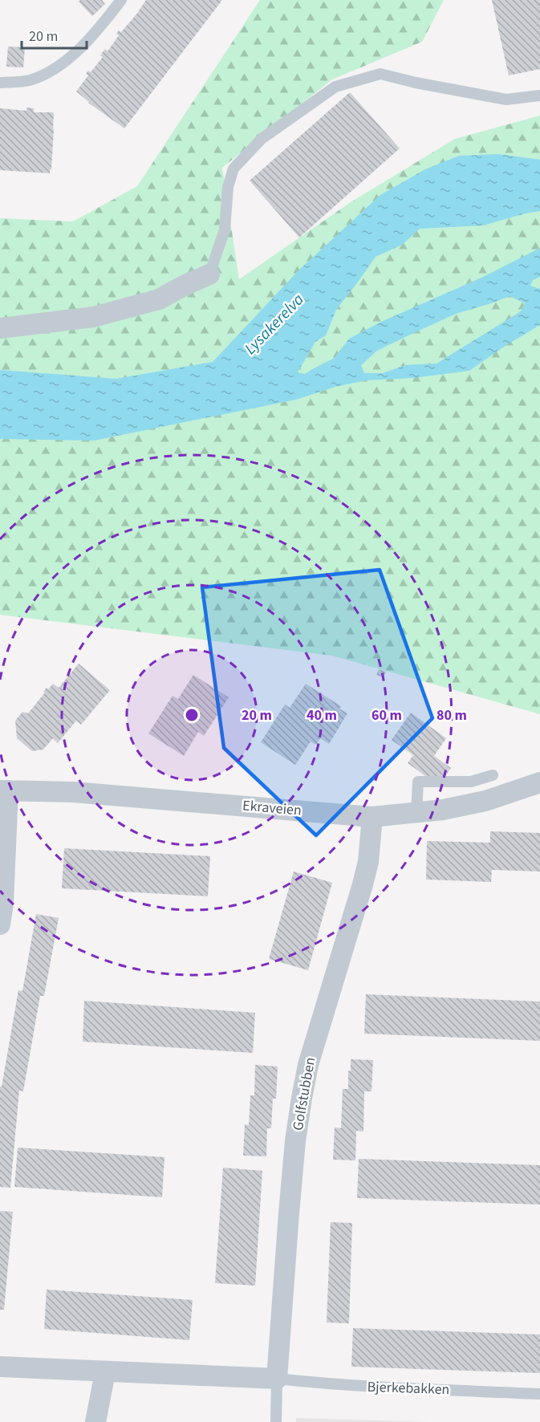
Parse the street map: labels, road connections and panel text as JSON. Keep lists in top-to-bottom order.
{
  "streets": {
    "street": ["Ekraveien", "Golfstubben", "Bjerkebakken"]
  },
  "crossings": [
    ["Ekraveien", "Golfstubben"],
    ["Golfstubben", "Bjerkebakken"]
  ],
  "water": ["Lysakerelva"],
  "scale_bar": "20 m",
  "rings": [
    "20 m",
    "40 m",
    "60 m",
    "80 m"
  ]
}
